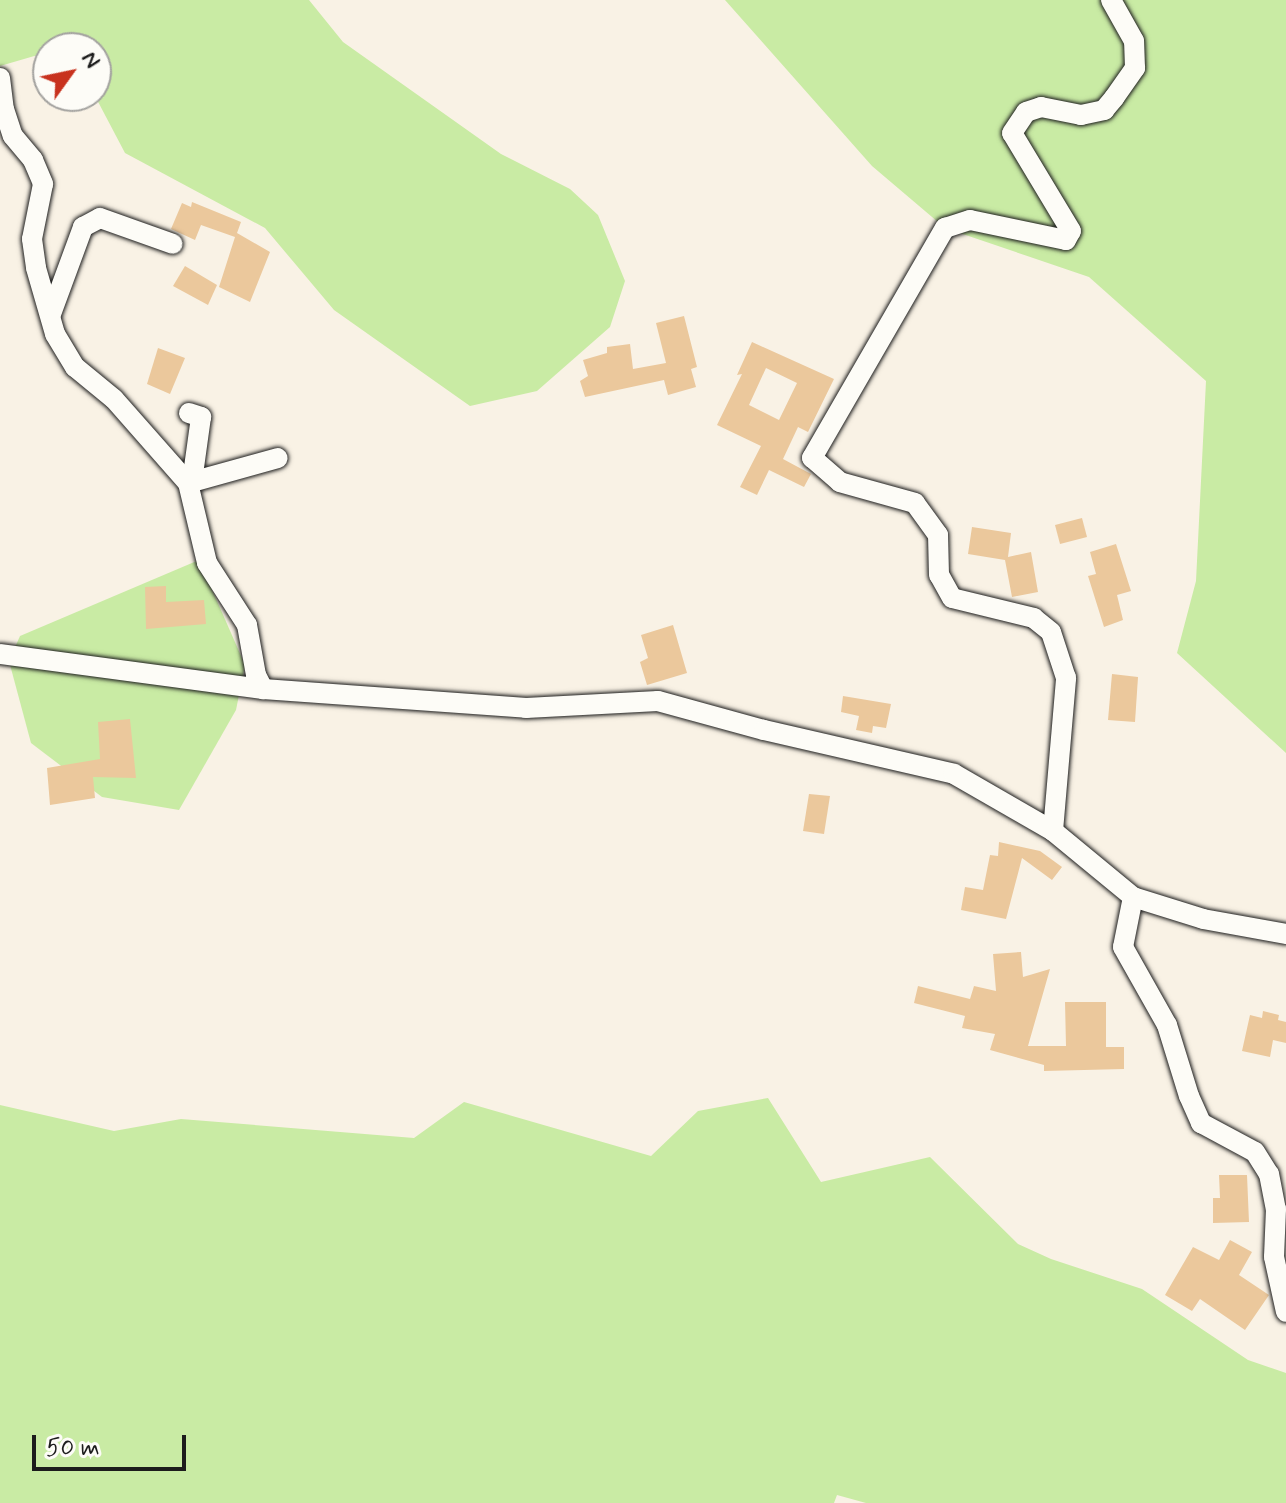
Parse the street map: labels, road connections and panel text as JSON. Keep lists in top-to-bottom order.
{
  "scale_bar": "50 m",
  "north": "top right"
}
